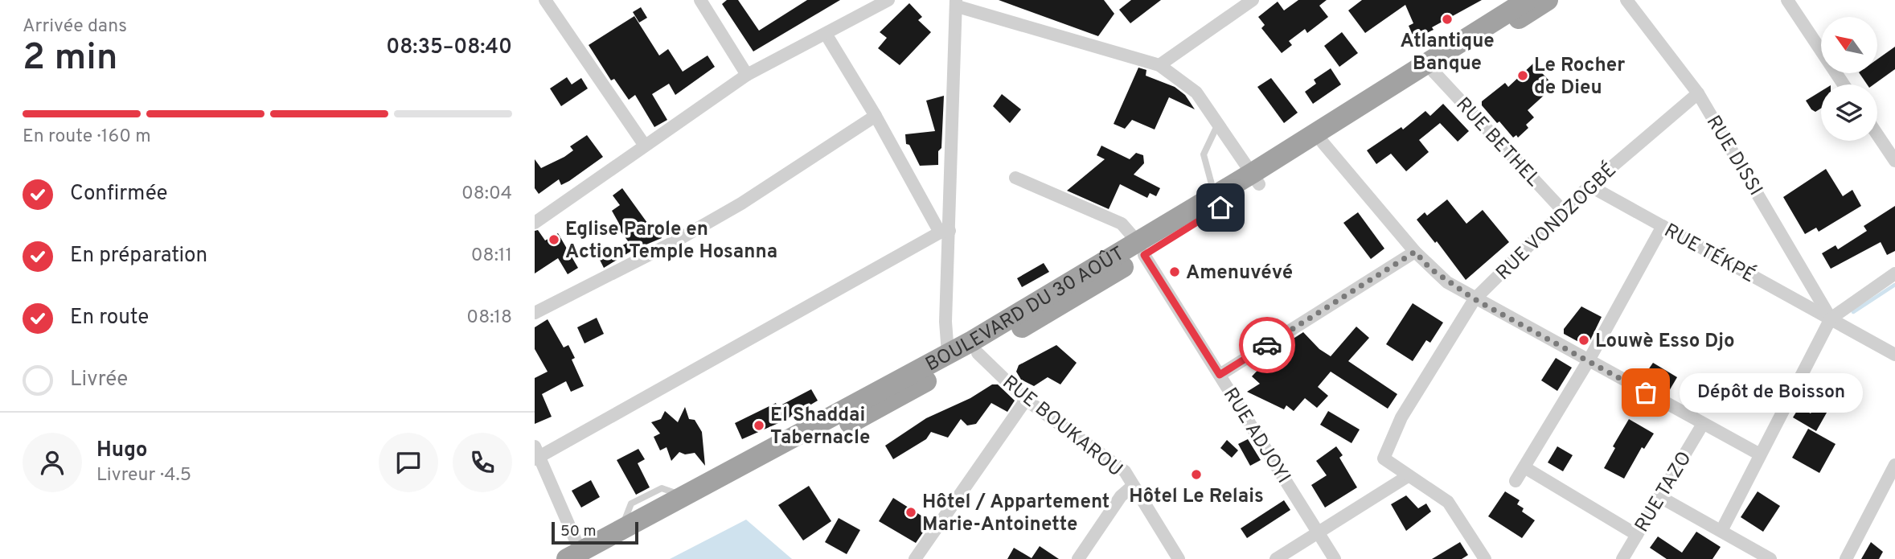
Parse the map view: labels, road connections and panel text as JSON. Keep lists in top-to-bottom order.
{
  "streets": {
    "highway": ["BOULEVARD DU 30 AOÛT"],
    "street": [
      "RUE BETHEL",
      "RUE DISSI",
      "RUE VONDZOGBÉ",
      "RUE TÉKPÉ",
      "RUE BOUKAROU",
      "RUE ADJOYI",
      "RUE TAZO"
    ]
  },
  "crossings": [
    ["RUE BETHEL", "RUE VONDZOGBÉ"],
    ["RUE BETHEL", "BOULEVARD DU 30 AOÛT"],
    ["RUE DISSI", "RUE VONDZOGBÉ"],
    ["RUE DISSI", "RUE TÉKPÉ"],
    ["RUE VONDZOGBÉ", "RUE TÉKPÉ"],
    ["BOULEVARD DU 30 AOÛT", "RUE BOUKAROU"],
    ["BOULEVARD DU 30 AOÛT", "RUE ADJOYI"]
  ],
  "places": [
    "Atlantique Banque",
    "Le Rocher de Dieu",
    "Eglise Parole en Action Temple Hosanna",
    "Amenuvévé",
    "Louwè Esso Djo",
    "Dépôt de Boisson",
    "El Shaddai Tabernacle",
    "Hôtel Le Relais",
    "Hôtel / Appartement Marie-Antoinette"
  ],
  "scale_bar": "50 m",
  "north": "top left",
  "page": {
    "heading": ["2 min", "Arrivée dans", "08:35–08:40"],
    "panel": ["Hugo", "Livreur · 4.5"],
    "bar": "En route · 160 m",
    "list": [
      ["Confirmée", "08:04"],
      ["En préparation", "08:11"],
      ["En route", "08:18"],
      "Livrée"
    ],
    "bubble": "Dépôt de Boisson",
    "scale": "50 m"
  }
}
